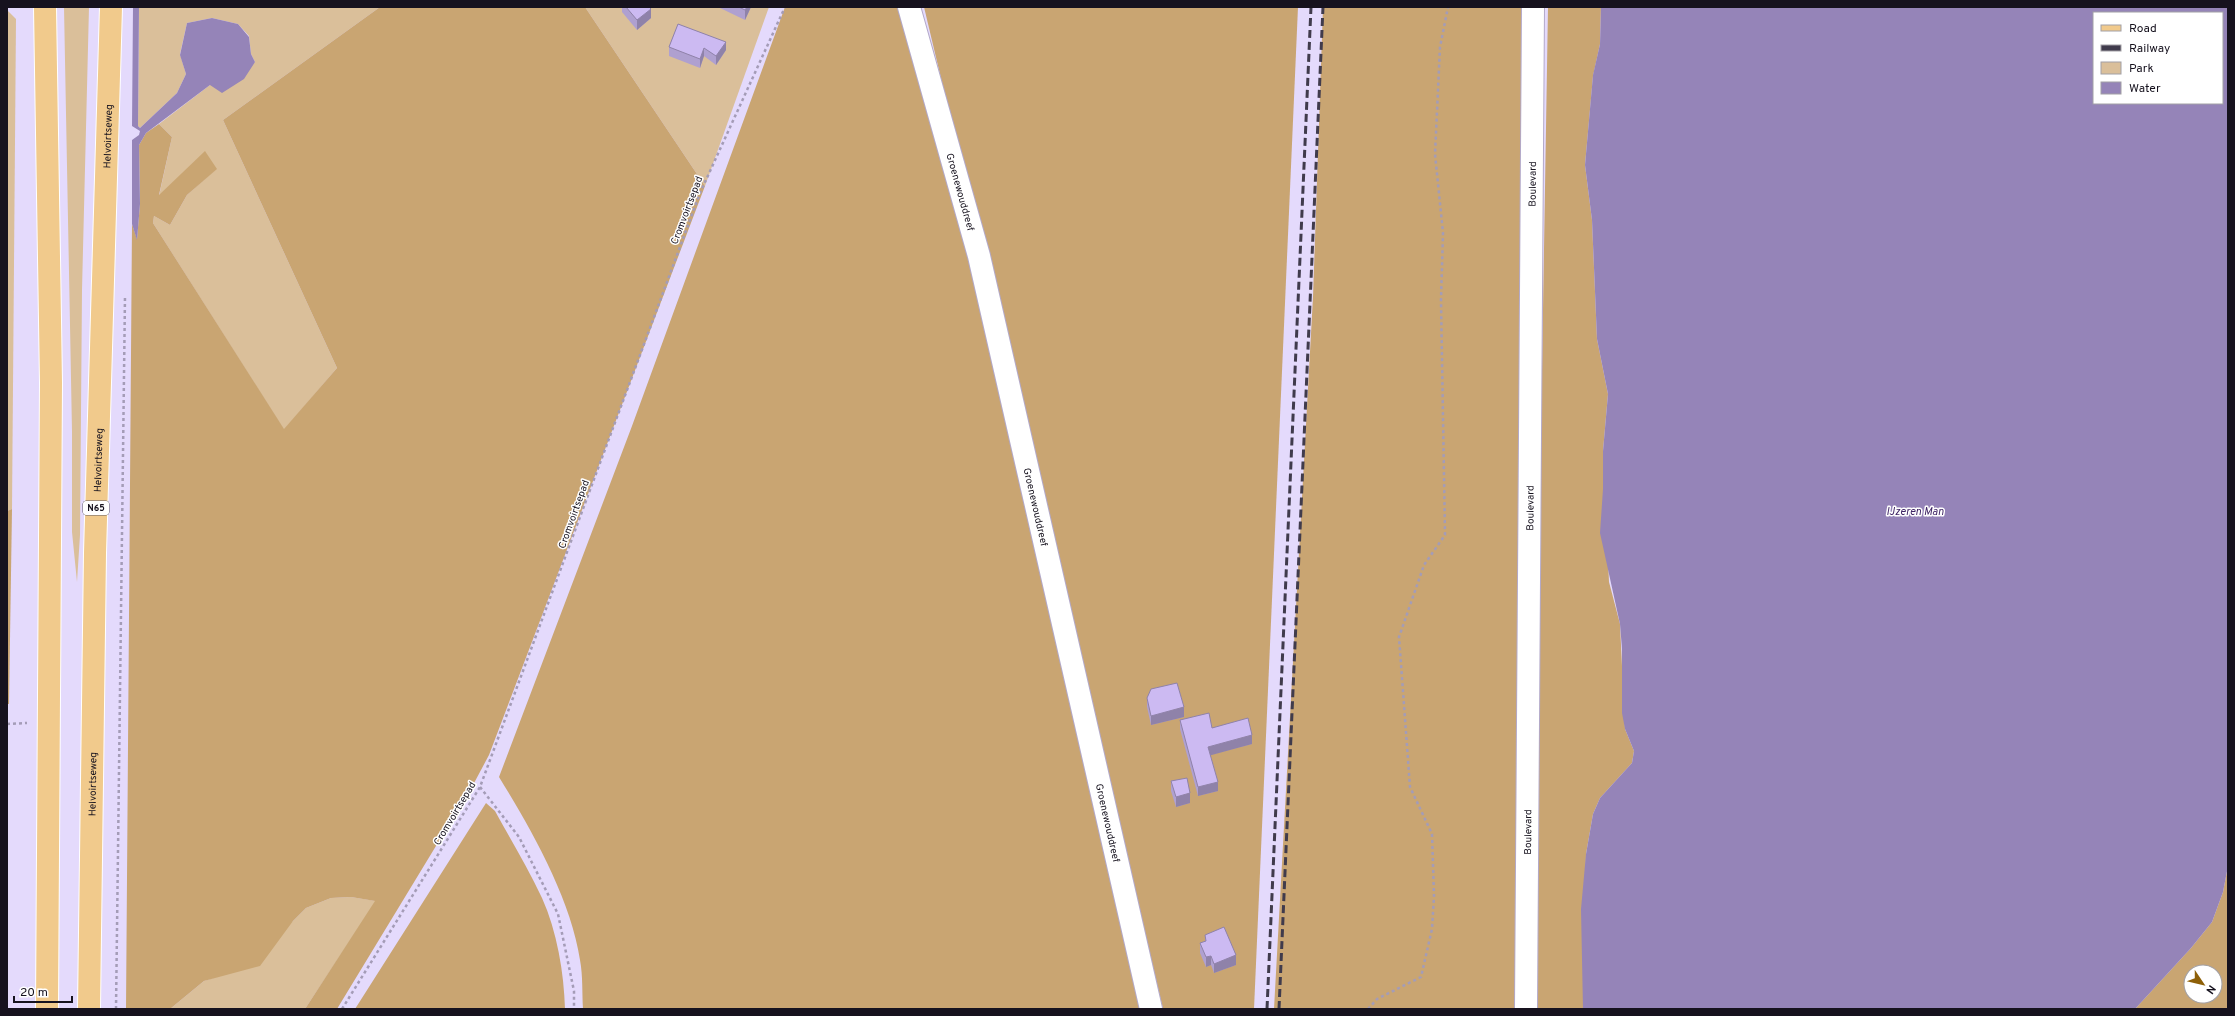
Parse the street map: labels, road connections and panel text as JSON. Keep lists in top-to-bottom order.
{
  "streets": {
    "main road": ["Helvoirtseweg", "N65"],
    "street": ["Boulevard", "Groenewouddreef"],
    "path": ["Cromvoirtsepad"]
  },
  "water": ["IJzeren Man"],
  "legend": [
    "Road",
    "Railway",
    "Park",
    "Water"
  ],
  "scale_bar": "20 m",
  "north": "bottom right"
}
